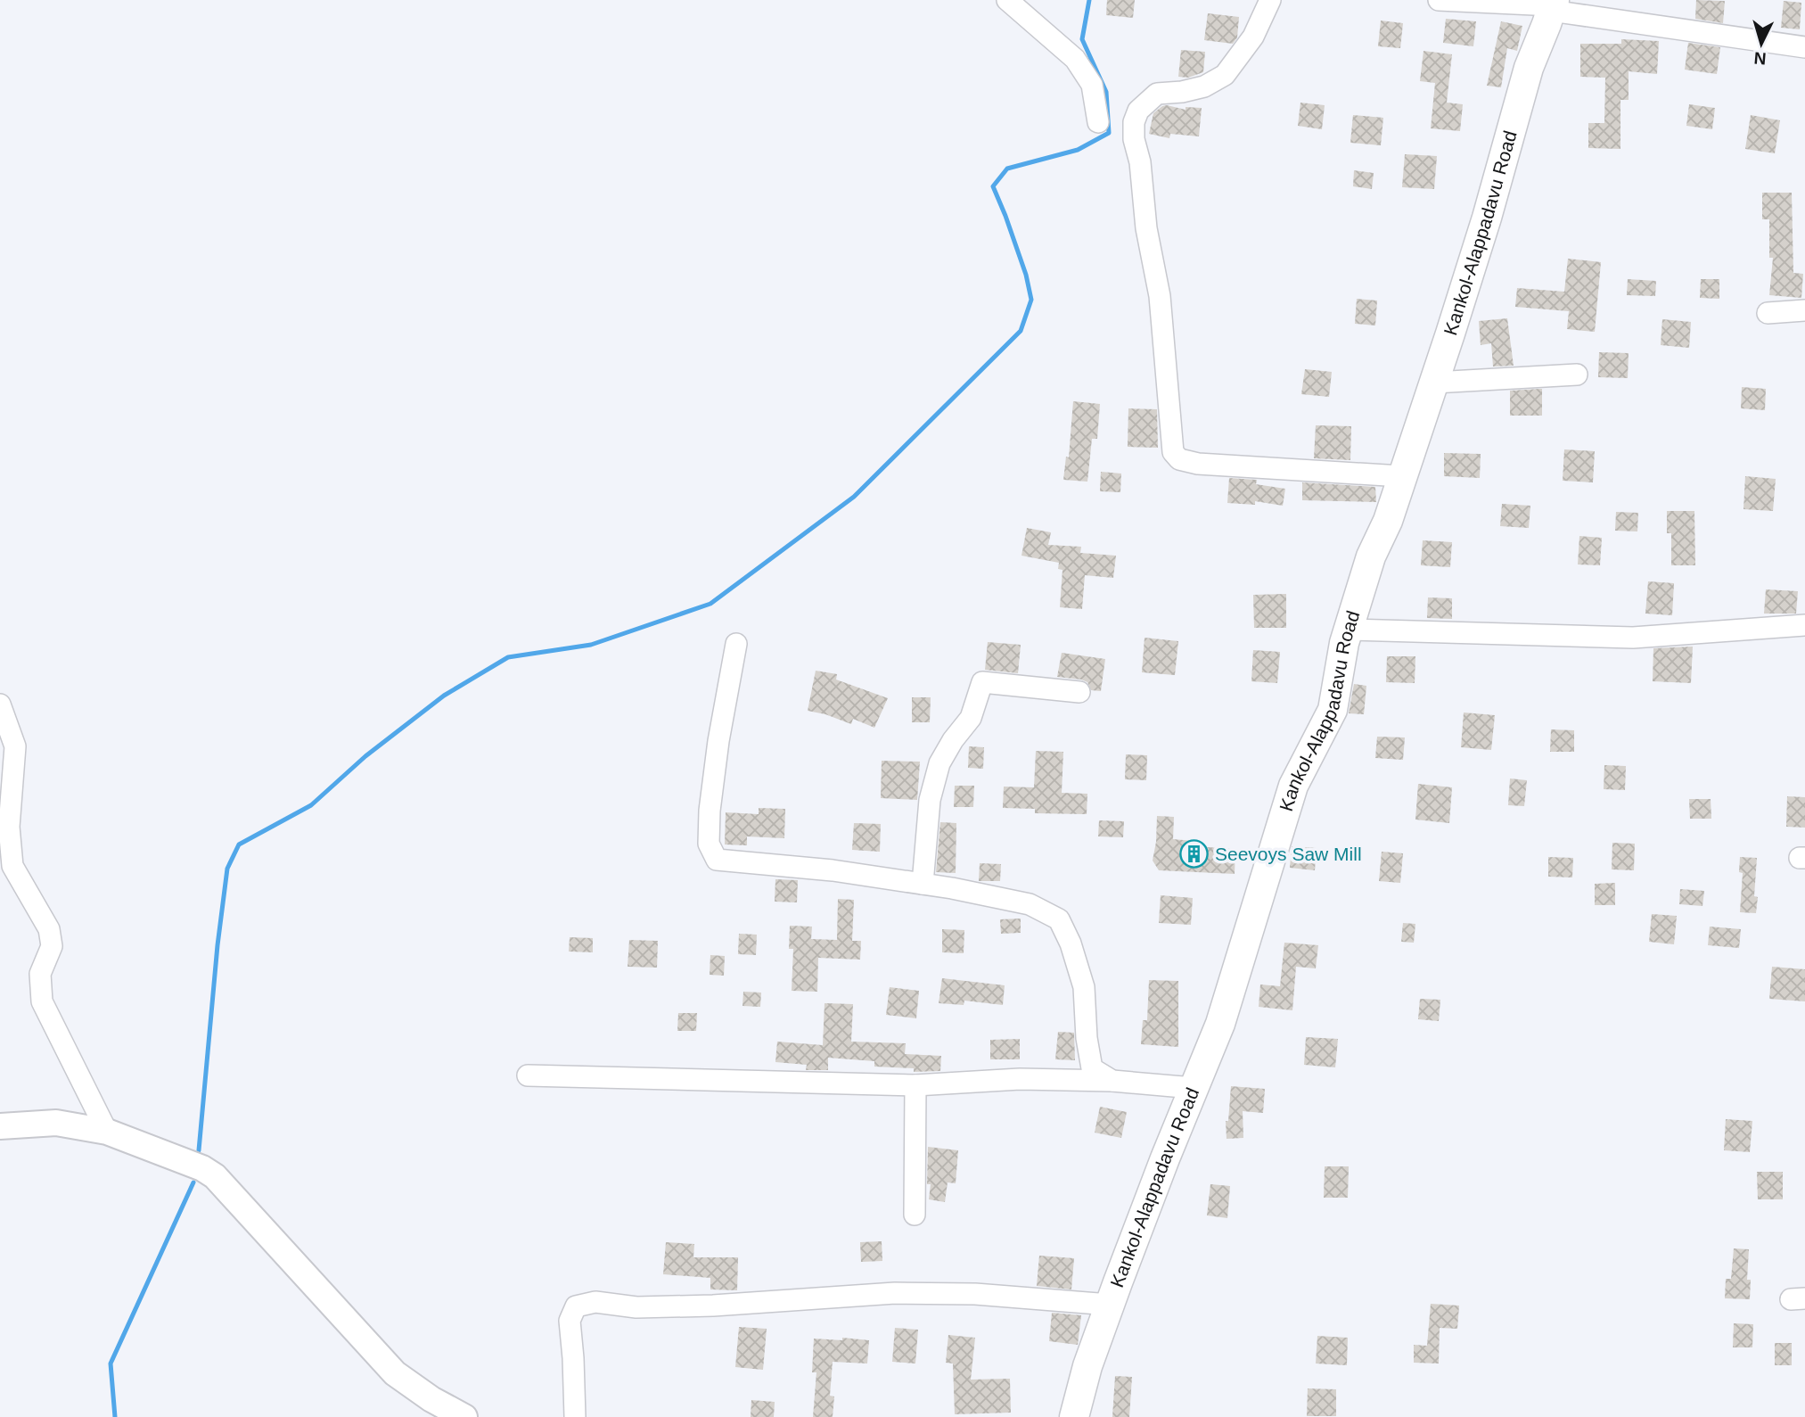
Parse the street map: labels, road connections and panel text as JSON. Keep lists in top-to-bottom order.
{
  "streets": {
    "main road": ["Kankol-Alappadavu Road"]
  },
  "places": {
    "building": ["Seevoys Saw Mill"]
  },
  "north": "bottom"
}
